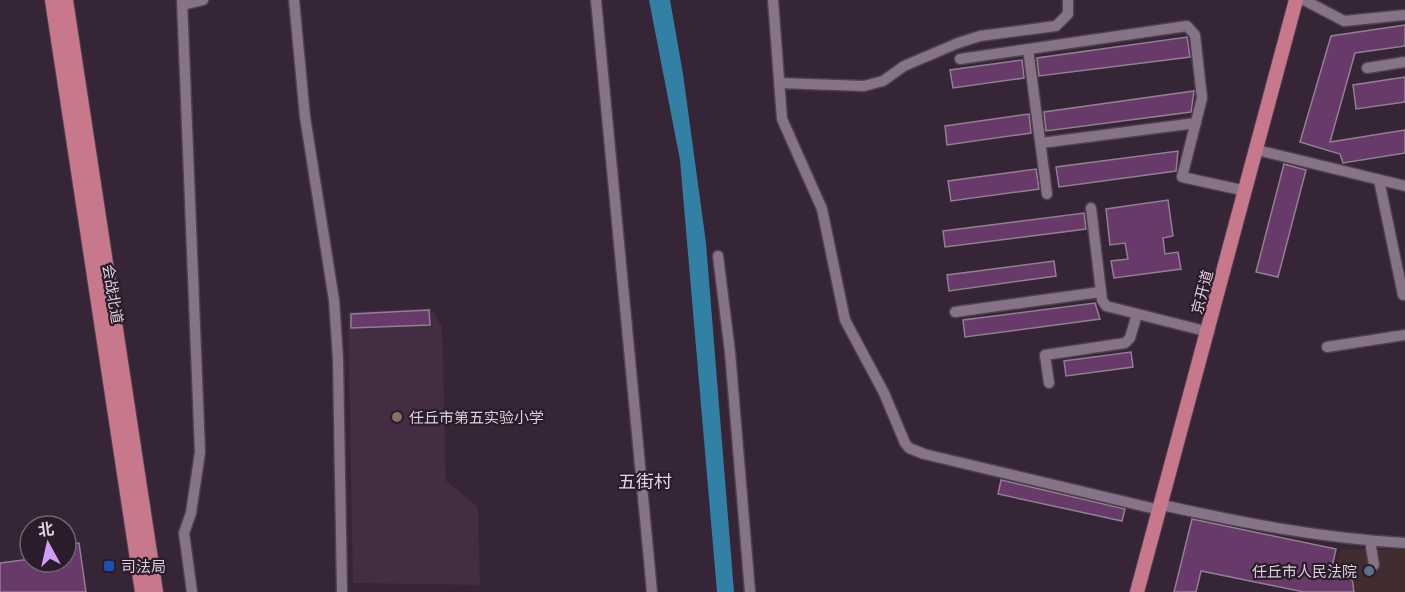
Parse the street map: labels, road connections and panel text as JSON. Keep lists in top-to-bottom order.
{
  "streets": {
    "main road": ["京开道", "会战北道"]
  },
  "districts": ["五街村"],
  "places": {
    "other": ["任丘市第五实验小学", "任丘市人民法院"],
    "transit": ["司法局"]
  },
  "north": "top"
}
